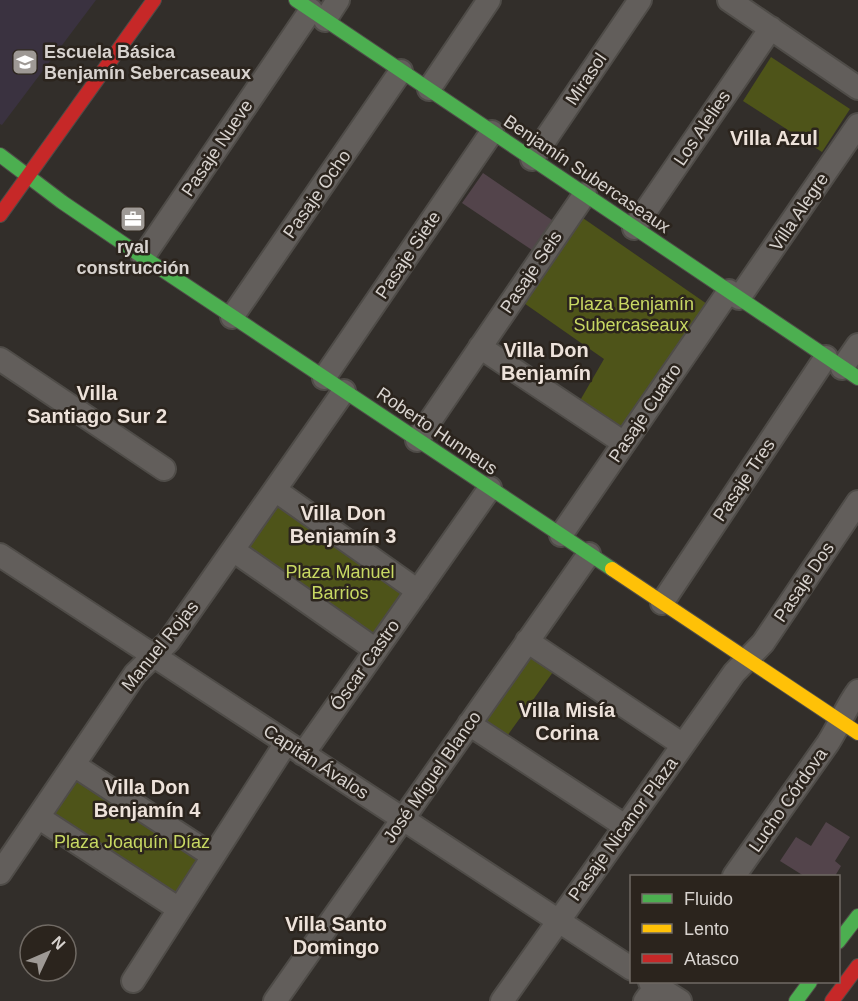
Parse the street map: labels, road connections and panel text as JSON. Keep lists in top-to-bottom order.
{
  "streets": {
    "street": [
      "Mirasol",
      "Los Alelies",
      "Pasaje Nueve",
      "Benjamín Subercaseaux",
      "Pasaje Ocho",
      "Villa Alegre",
      "Pasaje Siete",
      "Pasaje Seis",
      "Pasaje Cuatro",
      "Roberto Hunneus",
      "Pasaje Tres",
      "Pasaje Dos",
      "Manuel Rojas",
      "Óscar Castro",
      "Capitán Ávalos",
      "José Miguel Blanco",
      "Lucho Córdova",
      "Pasaje Nicanor Plaza"
    ]
  },
  "crossings": [
    ["Mirasol", "Benjamín Subercaseaux"],
    ["Los Alelies", "Benjamín Subercaseaux"],
    ["Pasaje Nueve", "Benjamín Subercaseaux"],
    ["Pasaje Nueve", "Roberto Hunneus"],
    ["Benjamín Subercaseaux", "Pasaje Ocho"],
    ["Benjamín Subercaseaux", "Villa Alegre"],
    ["Benjamín Subercaseaux", "Pasaje Siete"],
    ["Benjamín Subercaseaux", "Pasaje Seis"],
    ["Benjamín Subercaseaux", "Pasaje Cuatro"],
    ["Benjamín Subercaseaux", "Pasaje Tres"],
    ["Pasaje Ocho", "Roberto Hunneus"],
    ["Villa Alegre", "Pasaje Cuatro"],
    ["Pasaje Siete", "Roberto Hunneus"],
    ["Pasaje Seis", "Roberto Hunneus"],
    ["Pasaje Cuatro", "Roberto Hunneus"],
    ["Roberto Hunneus", "Pasaje Tres"],
    ["Roberto Hunneus", "Pasaje Dos"],
    ["Roberto Hunneus", "Manuel Rojas"],
    ["Roberto Hunneus", "Óscar Castro"],
    ["Roberto Hunneus", "José Miguel Blanco"],
    ["Roberto Hunneus", "Lucho Córdova"],
    ["Roberto Hunneus", "Pasaje Nicanor Plaza"],
    ["Pasaje Dos", "Pasaje Nicanor Plaza"],
    ["Manuel Rojas", "Capitán Ávalos"],
    ["Óscar Castro", "Capitán Ávalos"],
    ["Capitán Ávalos", "José Miguel Blanco"],
    ["Capitán Ávalos", "Pasaje Nicanor Plaza"]
  ],
  "districts": [
    "Villa Azul",
    "Villa Don Benjamín",
    "Villa Santiago Sur 2",
    "Villa Don Benjamín 3",
    "Villa Misía Corina",
    "Villa Don Benjamín 4",
    "Villa Santo Domingo"
  ],
  "parks": ["Plaza Benjamín Subercaseaux", "Plaza Manuel Barrios", "Plaza Joaquín Díaz"],
  "places": {
    "school or university": ["Escuela Básica Benjamín Sebercaseaux"],
    "office": ["ryal construcción"]
  },
  "legend": ["Fluido", "Lento", "Atasco"],
  "north": "top right"
}
